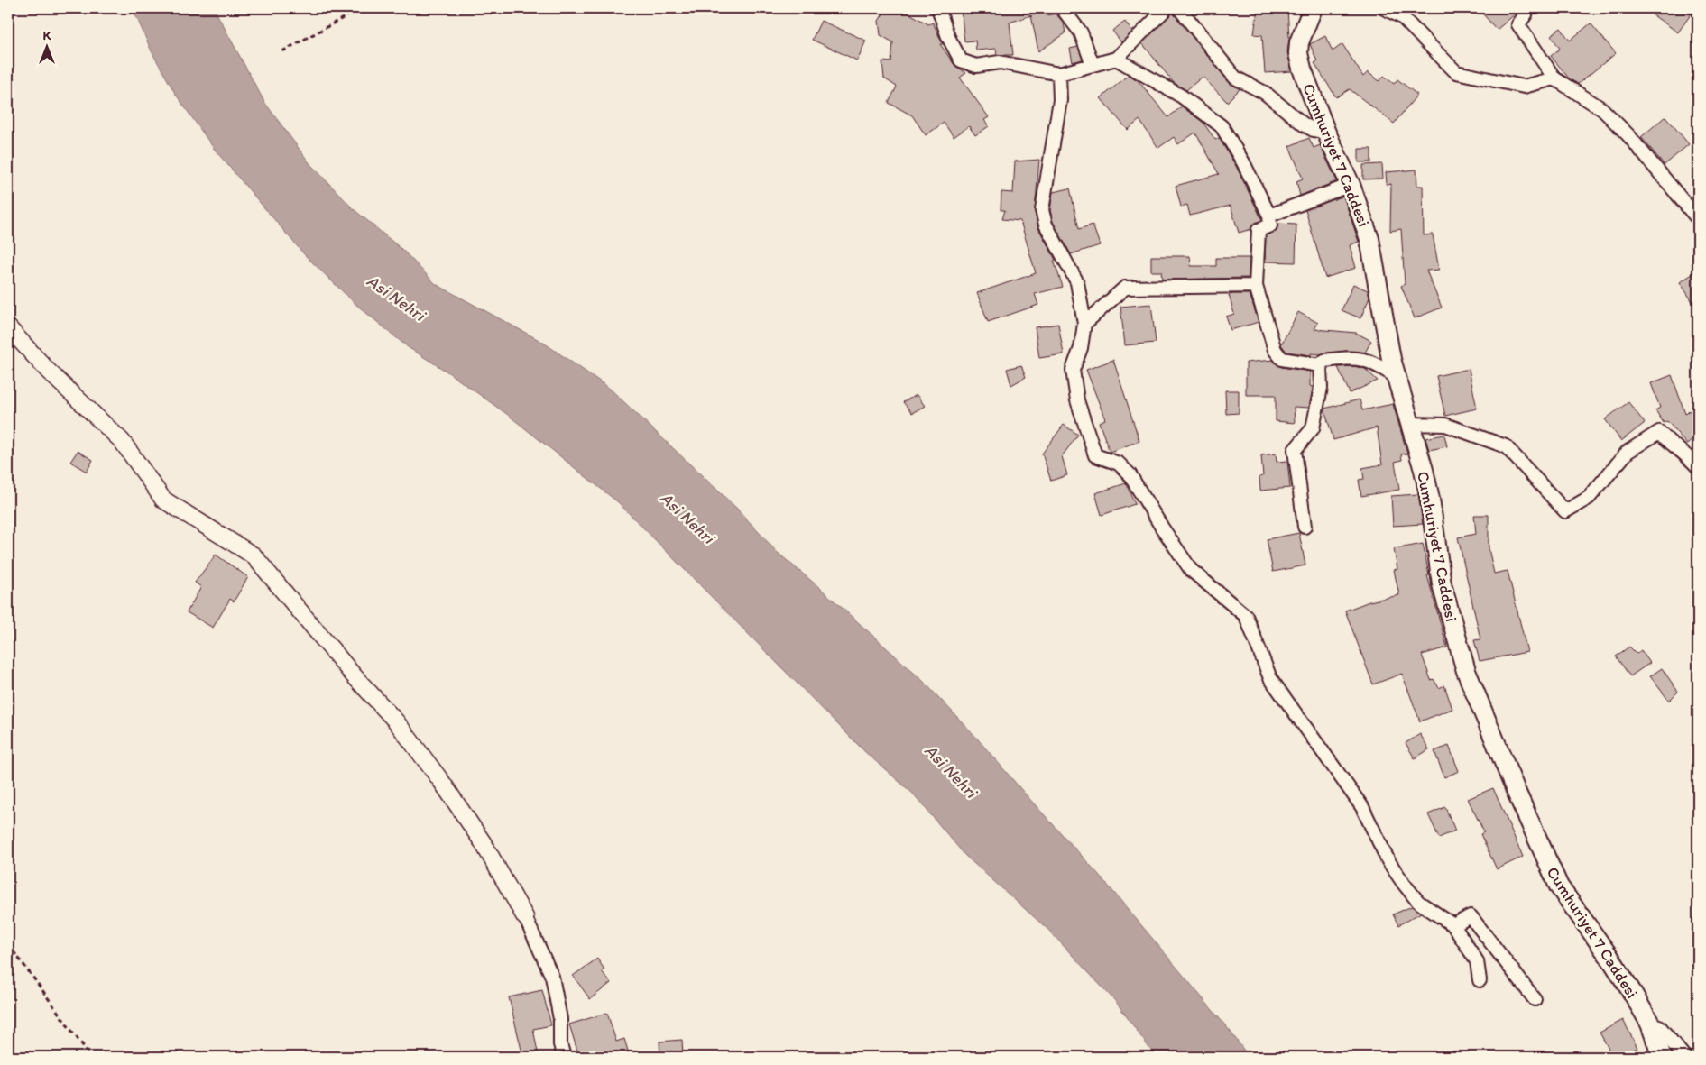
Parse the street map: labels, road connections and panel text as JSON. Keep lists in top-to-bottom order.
{
  "streets": {
    "main road": ["Cumhuriyet 7 Caddesi"]
  },
  "water": ["Asi Nehri"],
  "north": "top"
}
